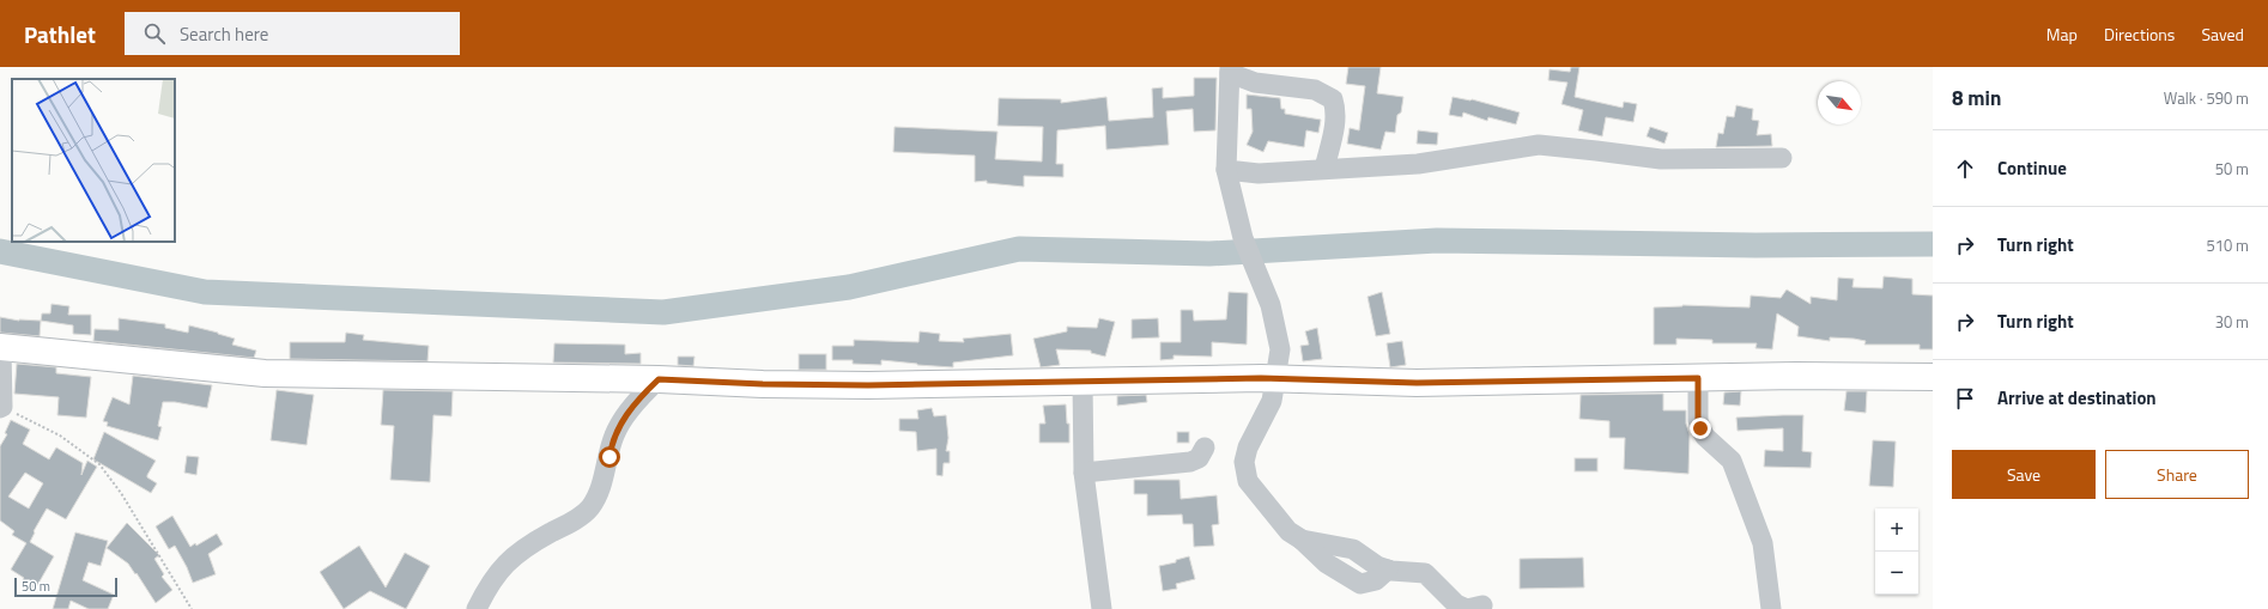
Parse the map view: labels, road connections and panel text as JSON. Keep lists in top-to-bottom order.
{
  "scale_bar": "50 m",
  "north": "bottom right",
  "page": {
    "header": "Pathlet",
    "search": "Search here",
    "nav": ["Map", "Directions", "Saved"],
    "heading": ["8 min", "Walk · 590 m"],
    "list": [
      ["Continue", "50 m"],
      ["Turn right", "510 m"],
      ["Turn right", "30 m"],
      "Arrive at destination"
    ],
    "buttons": ["Save", "Share"],
    "map_buttons": ["+", "−"],
    "scale": "50 m"
  }
}
